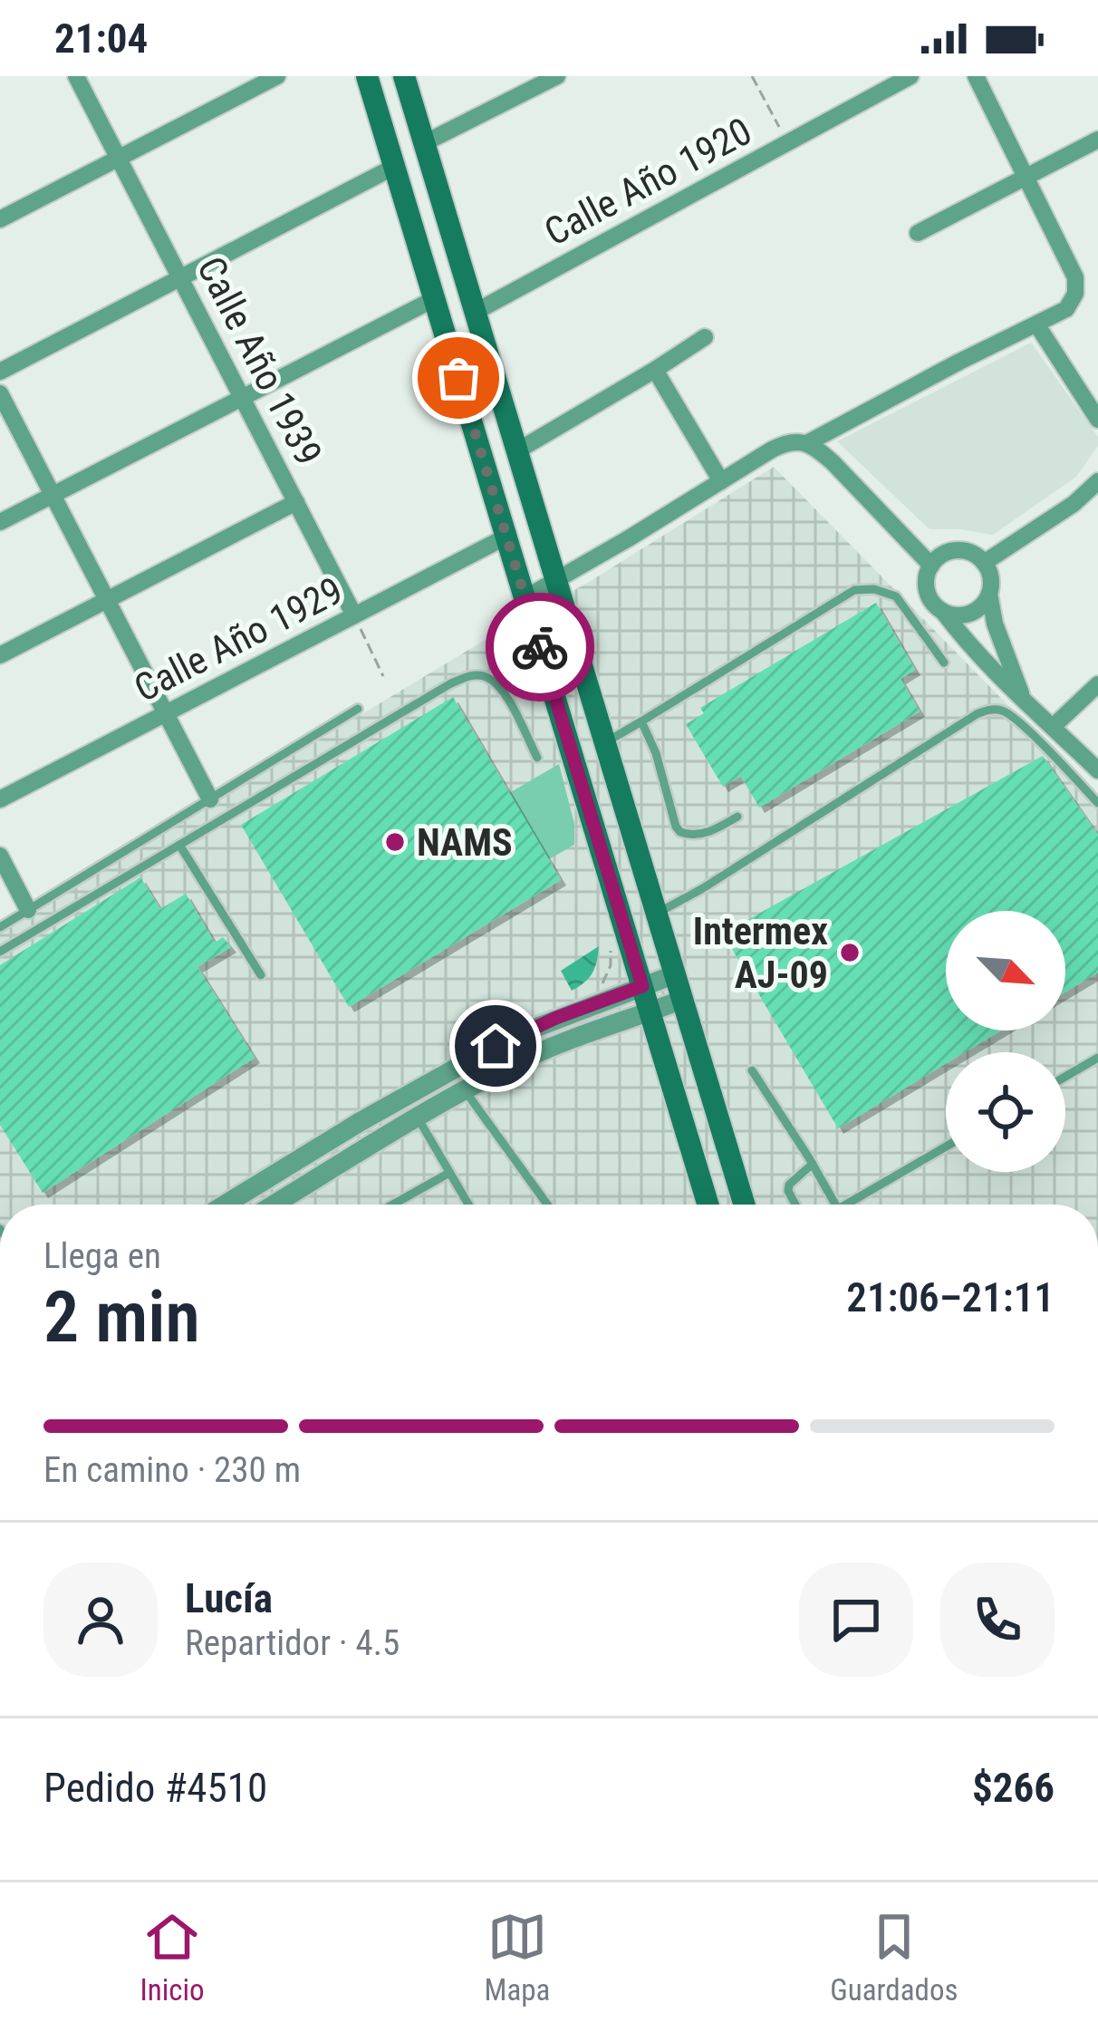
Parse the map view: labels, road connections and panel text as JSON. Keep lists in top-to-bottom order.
{
  "streets": {
    "street": ["Calle Año 1920", "Calle Año 1939", "Calle Año 1929"]
  },
  "crossings": [
    ["Calle Año 1939", "Calle Año 1929"]
  ],
  "places": ["NAMS", "Intermex AJ-09"],
  "north": "bottom right",
  "page": {
    "status": "21:04",
    "heading": ["2 min", "Llega en", "21:06–21:11"],
    "panel": [
      "Lucía",
      "Repartidor · 4.5",
      "Pedido #4510",
      "$266"
    ],
    "bar": "En camino · 230 m",
    "tabs": ["Inicio", "Mapa", "Guardados"]
  }
}
